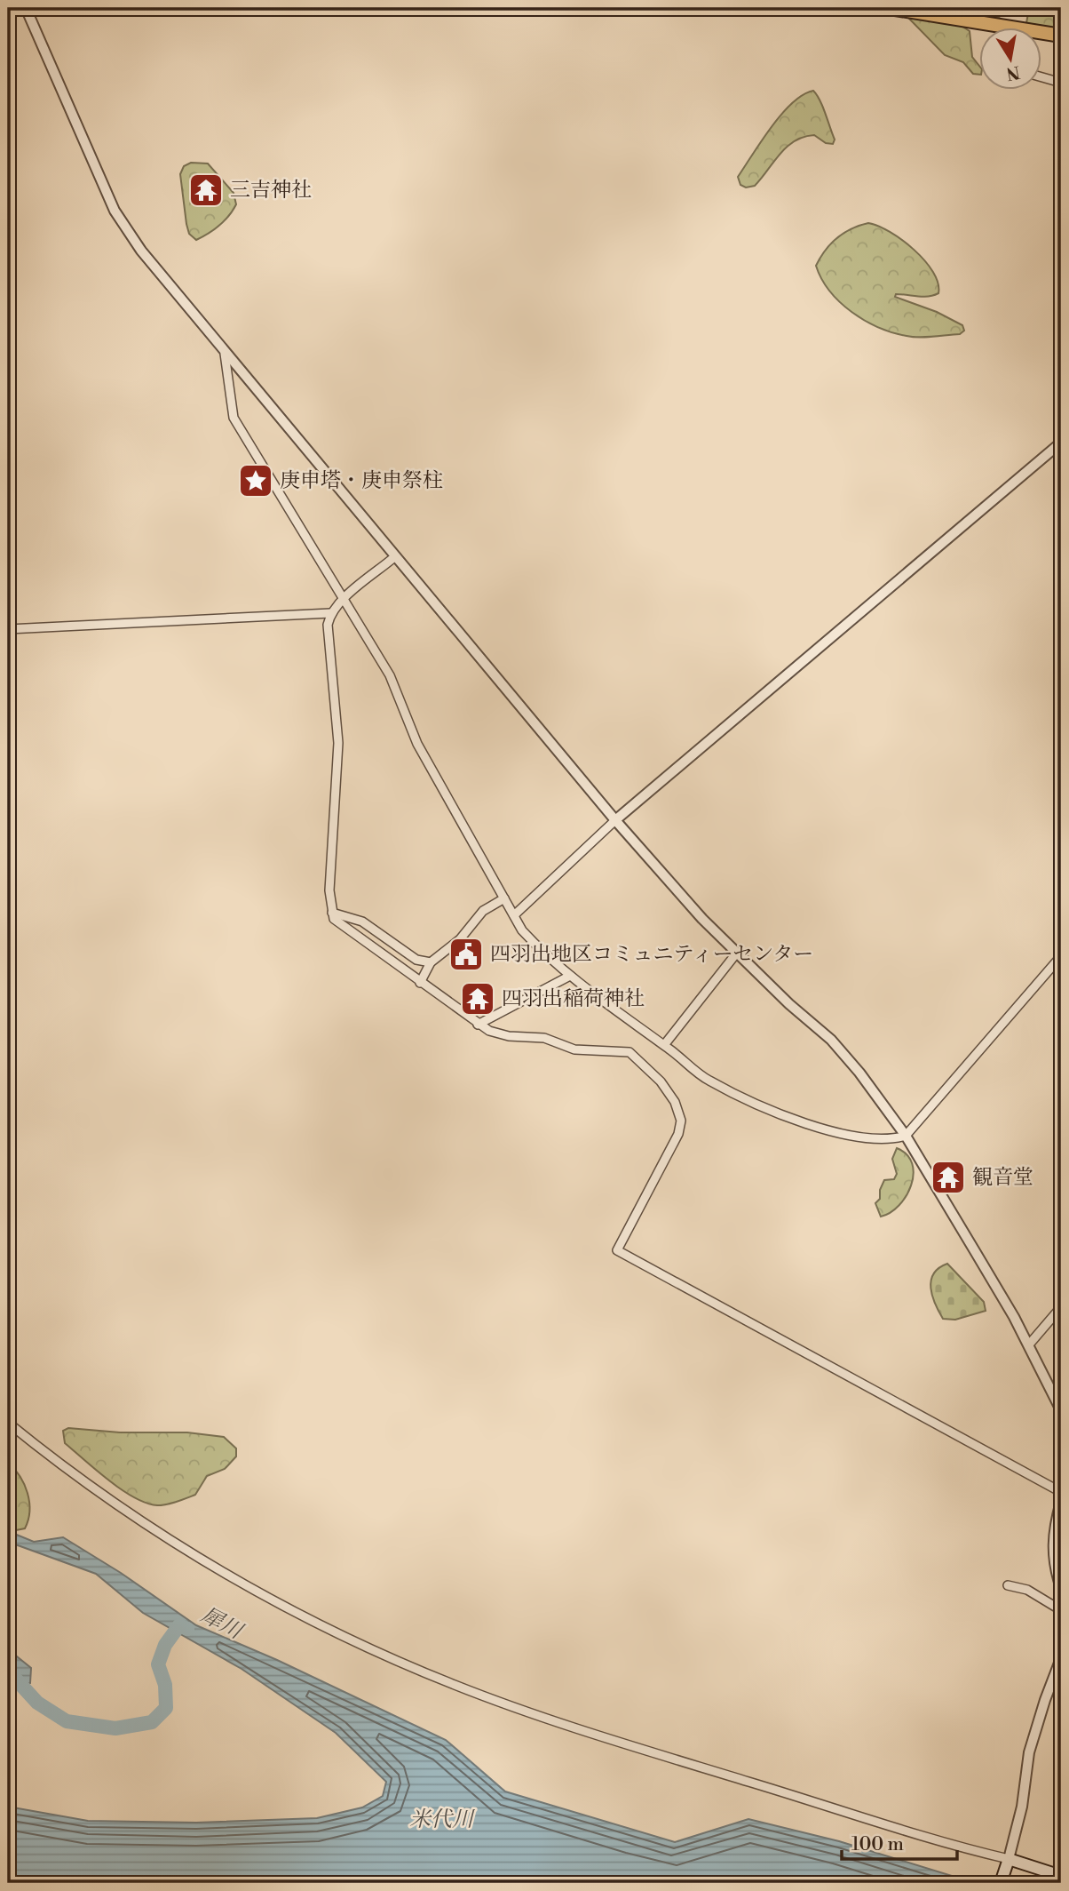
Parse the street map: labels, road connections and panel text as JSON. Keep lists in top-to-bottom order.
{
  "water": ["犀川", "米代川"],
  "places": {
    "temple": ["三吉神社", "四羽出稲荷神社", "観音堂"],
    "place": ["庚申塔・庚申祭柱"],
    "public building": ["四羽出地区コミュニティーセンター"]
  },
  "scale_bar": "100 m",
  "north": "bottom"
}
